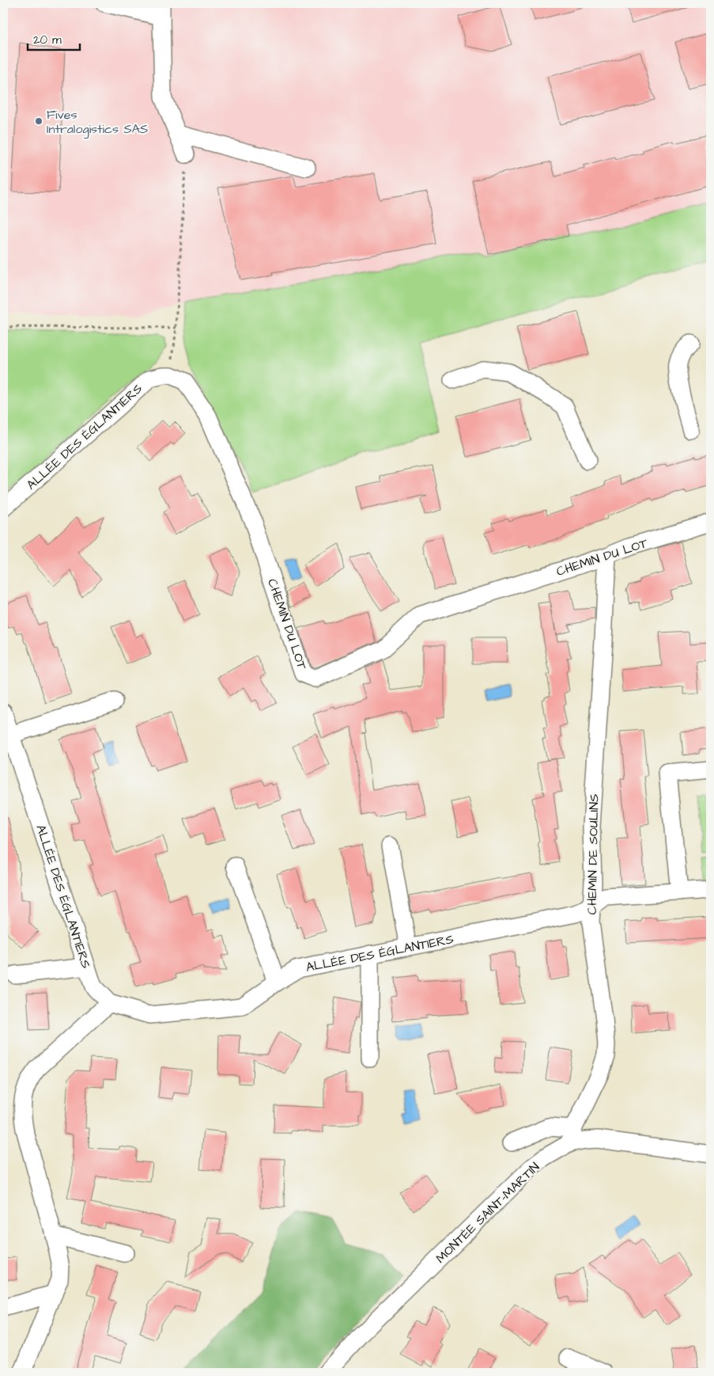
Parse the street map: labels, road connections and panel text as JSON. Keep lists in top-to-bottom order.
{
  "streets": {
    "street": [
      "ALLÉE DES ÉGLANTIERS",
      "CHEMIN DU LOT",
      "CHEMIN DE SOULINS",
      "MONTÉE SAINT-MARTIN"
    ]
  },
  "crossings": [
    ["ALLÉE DES ÉGLANTIERS", "CHEMIN DU LOT"],
    ["ALLÉE DES ÉGLANTIERS", "CHEMIN DE SOULINS"],
    ["CHEMIN DU LOT", "CHEMIN DE SOULINS"],
    ["CHEMIN DE SOULINS", "MONTÉE SAINT-MARTIN"]
  ],
  "places": ["Fives Intralogistics SAS"],
  "scale_bar": "20 m"
}
